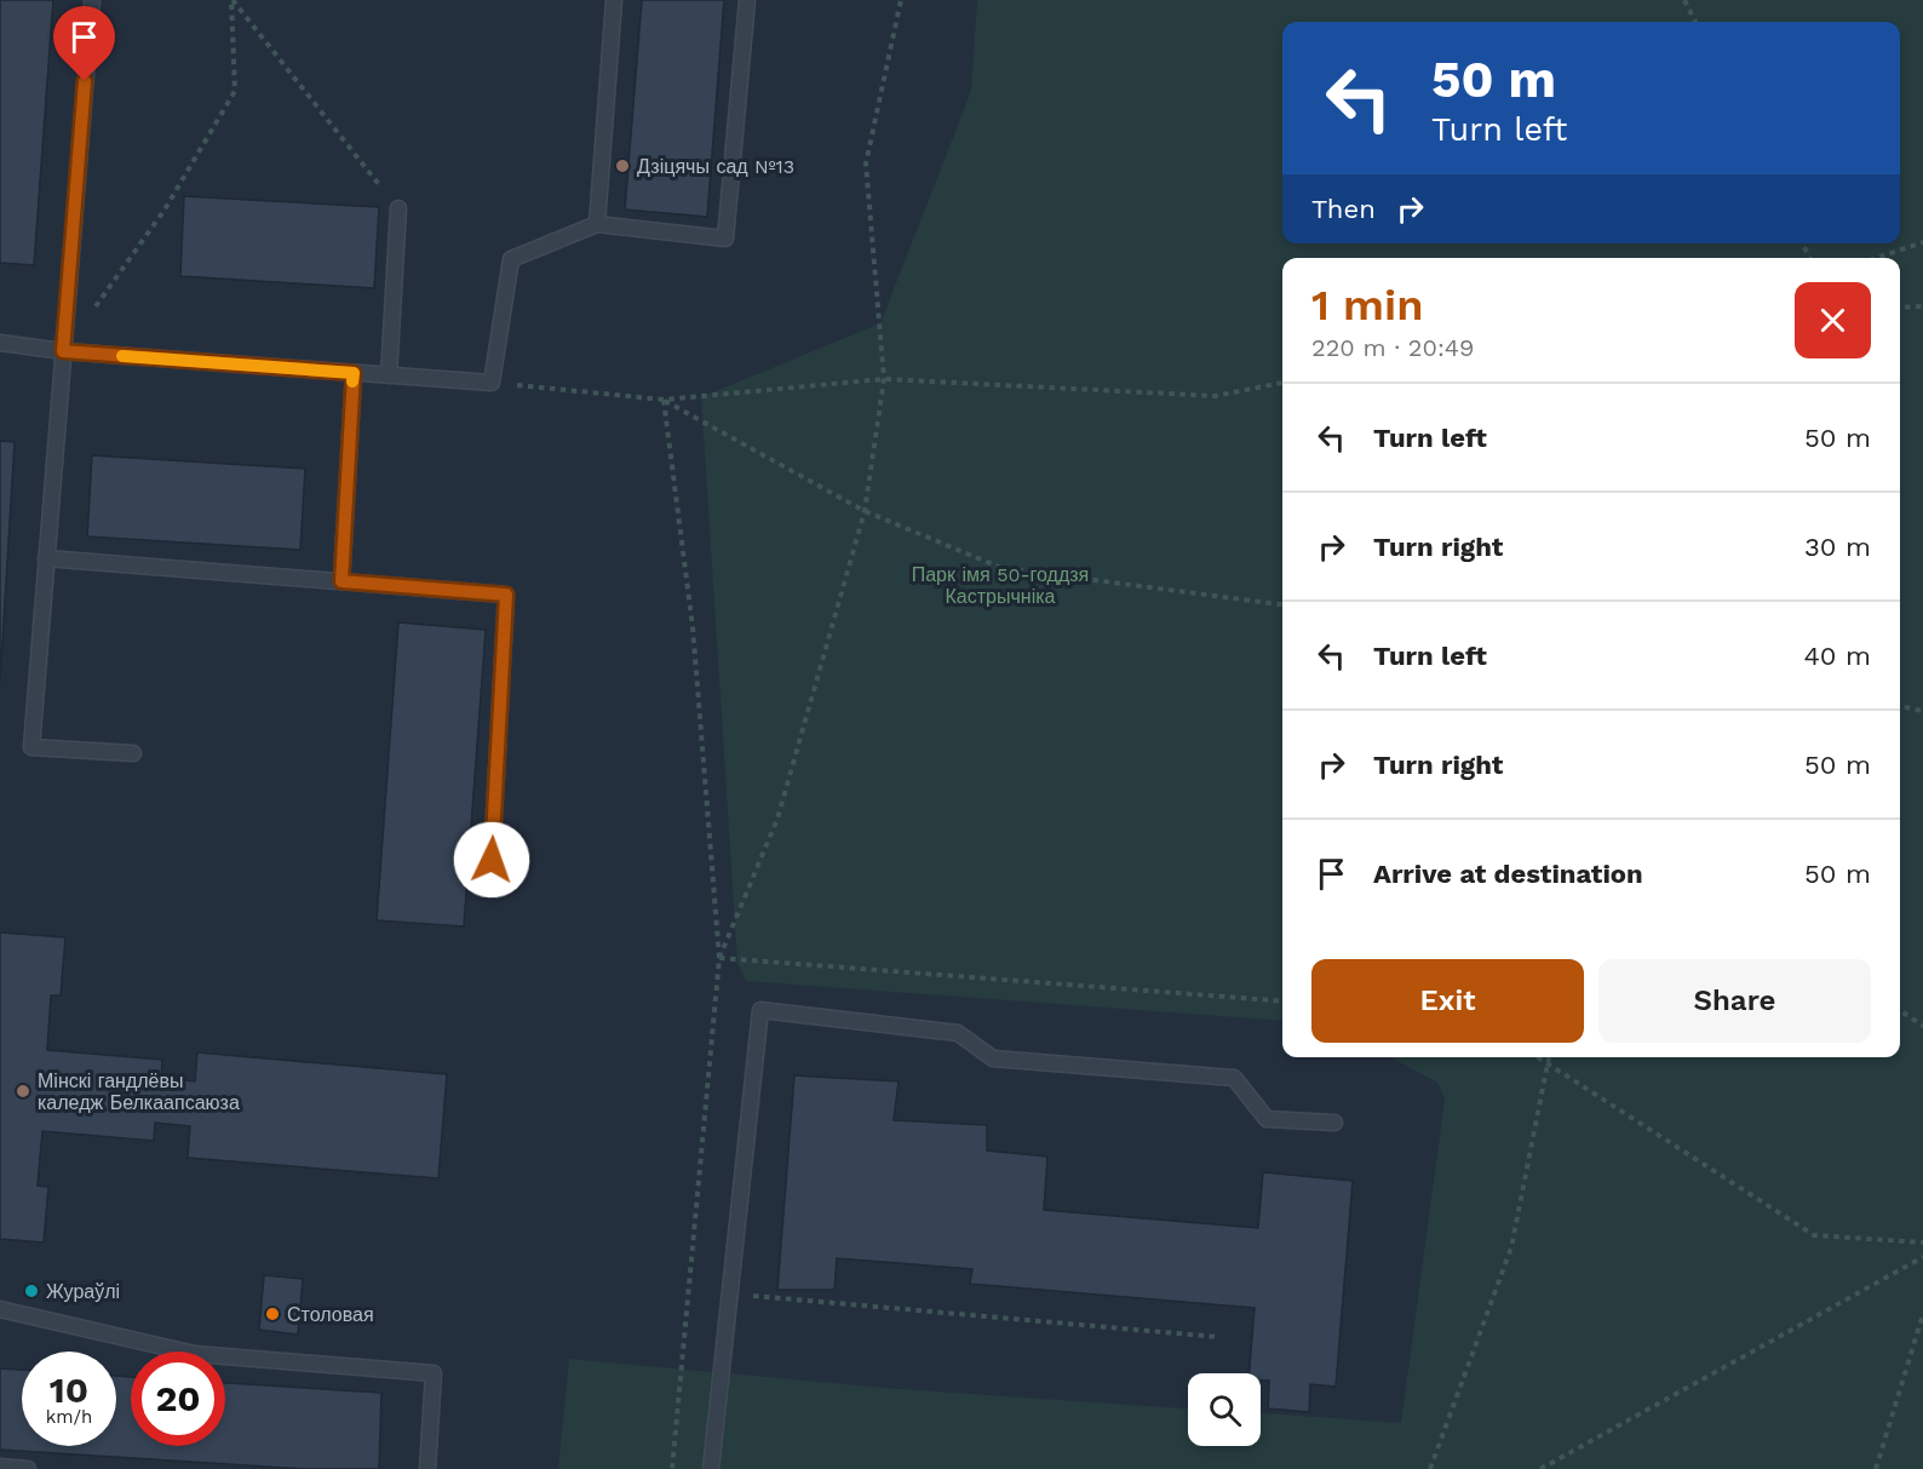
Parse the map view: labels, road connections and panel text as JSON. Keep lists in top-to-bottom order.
{
  "parks": ["Парк імя 50-годдзя Кастрычніка"],
  "places": [
    "Дзіцячы сад №13",
    "Мінскі гандлёвы каледж Белкаапсаюза",
    "Жураўлі",
    "Столовая"
  ],
  "page": {
    "turn": ["50 m", "Turn left"],
    "then": "Then",
    "heading": ["1 min", "220 m · 20:49"],
    "list": [
      {
        "name": "Turn left",
        "value": "50 m"
      },
      {
        "name": "Turn right",
        "value": "30 m"
      },
      {
        "name": "Turn left",
        "value": "40 m"
      },
      {
        "name": "Turn right",
        "value": "50 m"
      },
      {
        "name": "Arrive at destination",
        "value": "50 m"
      }
    ],
    "buttons": ["Exit", "Share"],
    "speed": "10 km/h",
    "limit": "20"
  }
}
